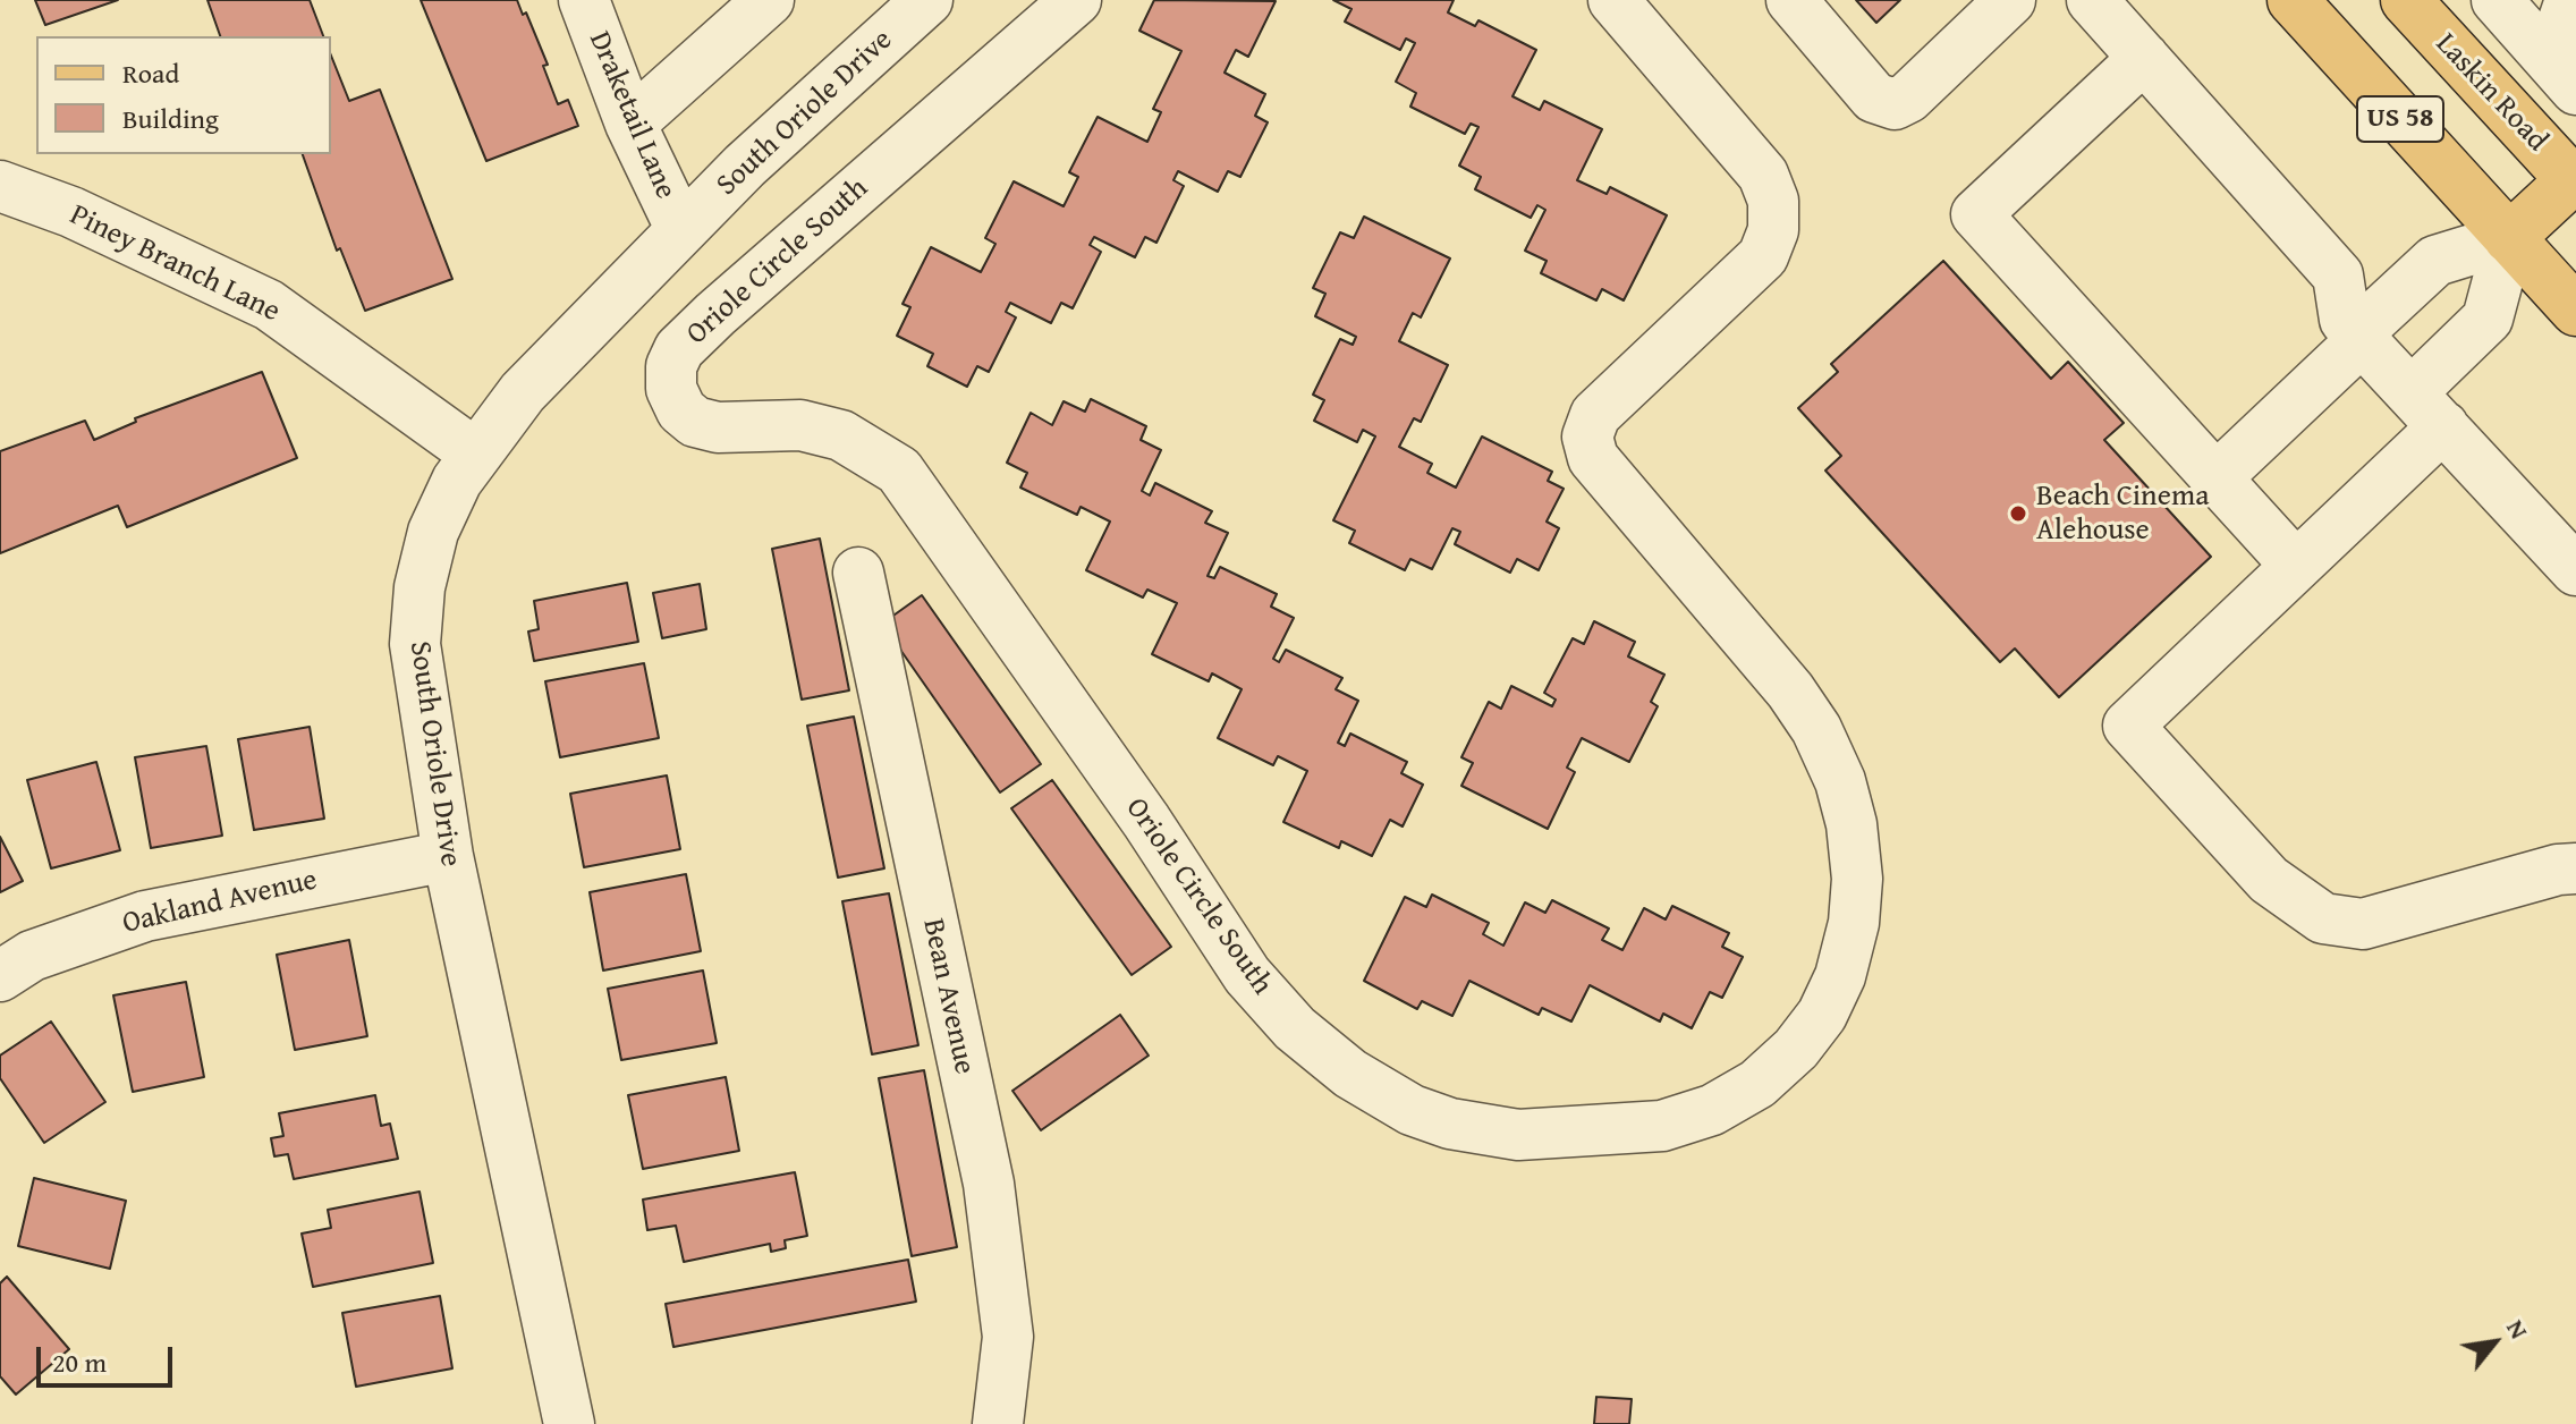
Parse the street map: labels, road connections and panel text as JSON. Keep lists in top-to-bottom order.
{
  "streets": {
    "main road": ["Laskin Road", "US 58"],
    "street": [
      "South Oriole Drive",
      "Draketail Lane",
      "Oriole Circle South",
      "Piney Branch Lane",
      "Oakland Avenue",
      "Bean Avenue"
    ]
  },
  "crossings": [
    ["South Oriole Drive", "Draketail Lane"],
    ["South Oriole Drive", "Piney Branch Lane"],
    ["South Oriole Drive", "Oakland Avenue"]
  ],
  "places": ["Beach Cinema Alehouse"],
  "legend": ["Road", "Building"],
  "scale_bar": "20 m",
  "north": "top right"
}
